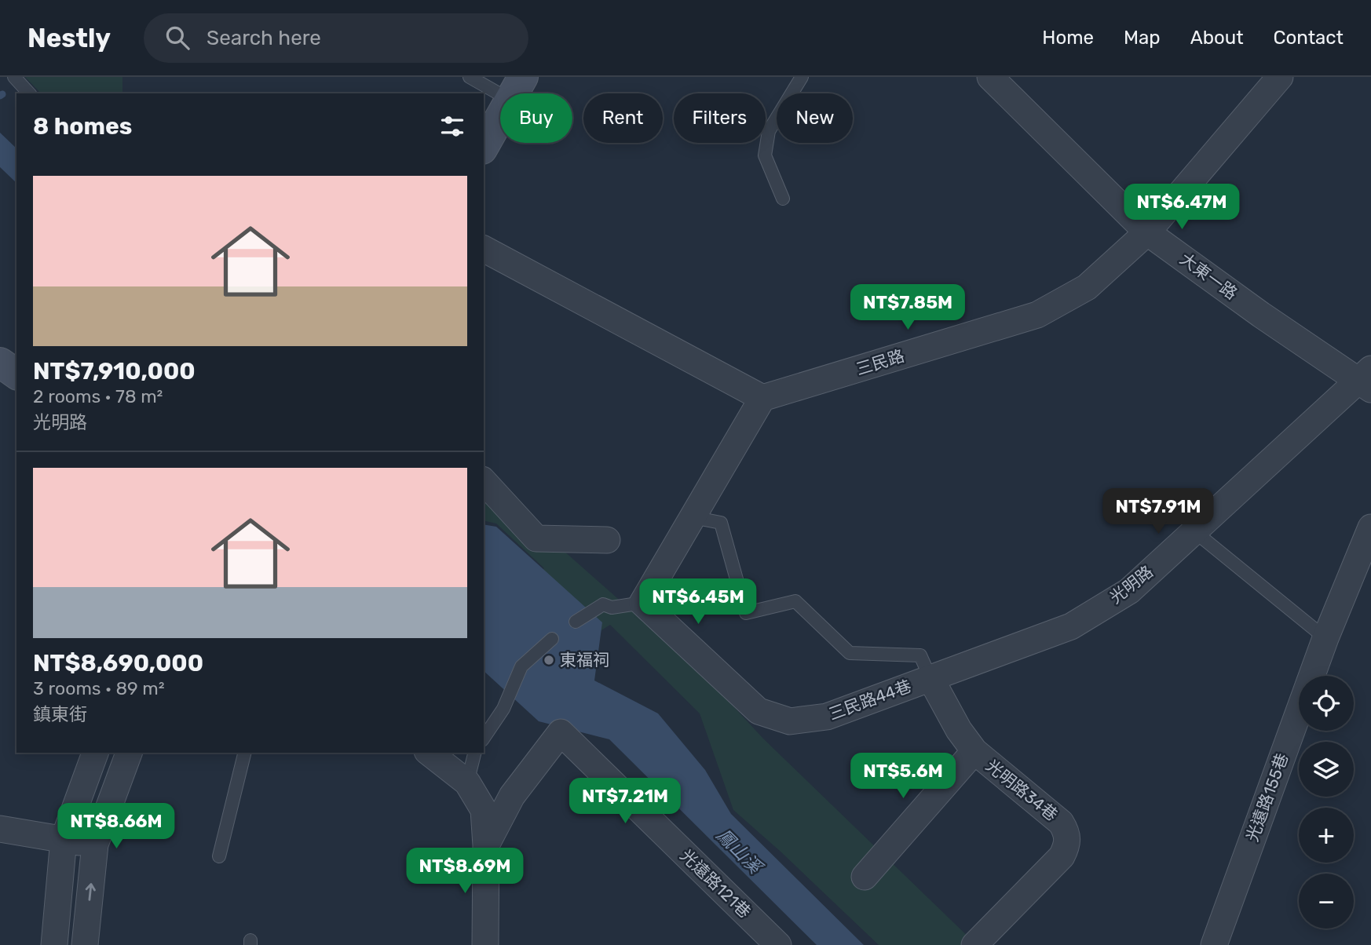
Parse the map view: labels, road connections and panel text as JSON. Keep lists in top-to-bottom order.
{
  "streets": {
    "street": [
      "大東一路",
      "三民路",
      "光明路",
      "三民路44巷",
      "光明路34巷",
      "光遠路155巷",
      "光遠路121巷"
    ]
  },
  "crossings": [
    ["大東一路", "三民路"],
    ["大東一路", "光明路"],
    ["光明路", "三民路44巷"],
    ["光明路", "光明路34巷"],
    ["三民路44巷", "光明路34巷"]
  ],
  "water": ["鳳山溪"],
  "places": ["東福祠"],
  "page": {
    "header": "Nestly",
    "search": "Search here",
    "nav": [
      "Home",
      "Map",
      "About",
      "Contact"
    ],
    "chip": [
      "Buy",
      "Rent",
      "Filters",
      "New"
    ],
    "heading": "8 homes",
    "list": [
      {
        "name": "NT$7,910,000",
        "note": "2 rooms · 78 m² · 光明路"
      },
      {
        "name": "NT$8,690,000",
        "note": "3 rooms · 89 m² · 鎮東街"
      }
    ],
    "price": [
      "NT$6.47M",
      "NT$7.85M",
      "NT$7.91M",
      "NT$6.45M",
      "NT$5.6M",
      "NT$7.21M",
      "NT$8.66M",
      "NT$8.69M"
    ],
    "map_buttons": ["+", "−"]
  }
}
